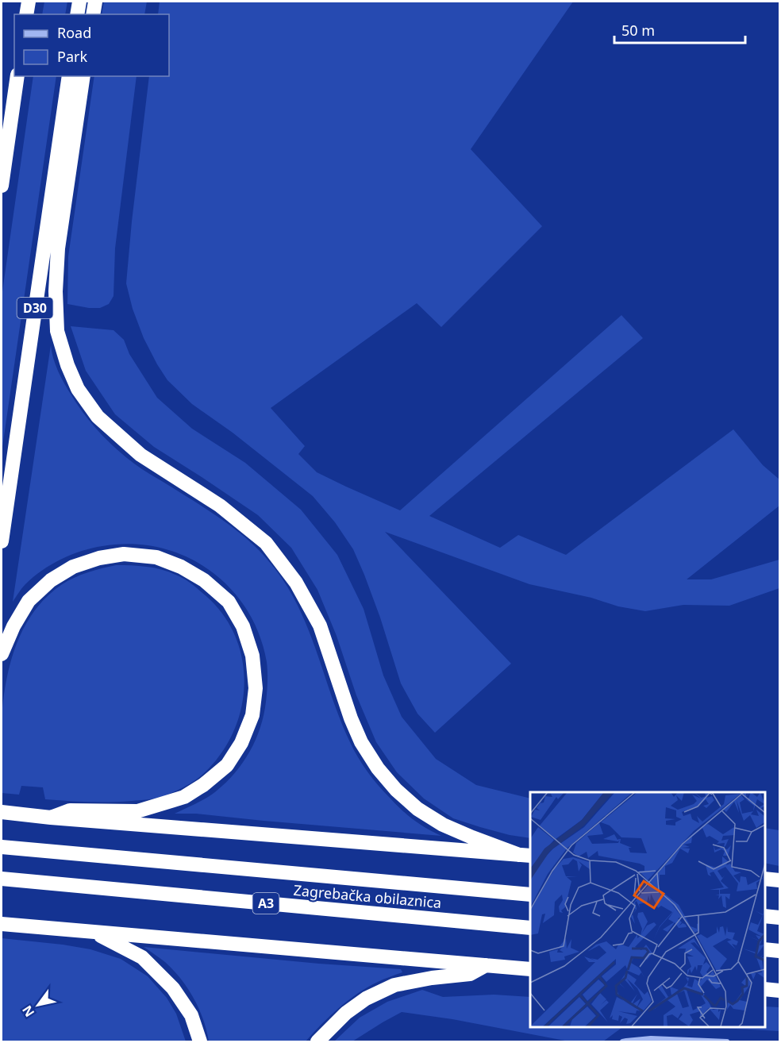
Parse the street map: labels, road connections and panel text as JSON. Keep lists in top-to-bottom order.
{
  "streets": {
    "highway": ["D30", "Zagrebačka obilaznica", "A3"]
  },
  "legend": ["Road", "Park"],
  "scale_bar": "50 m",
  "north": "bottom left"
}
